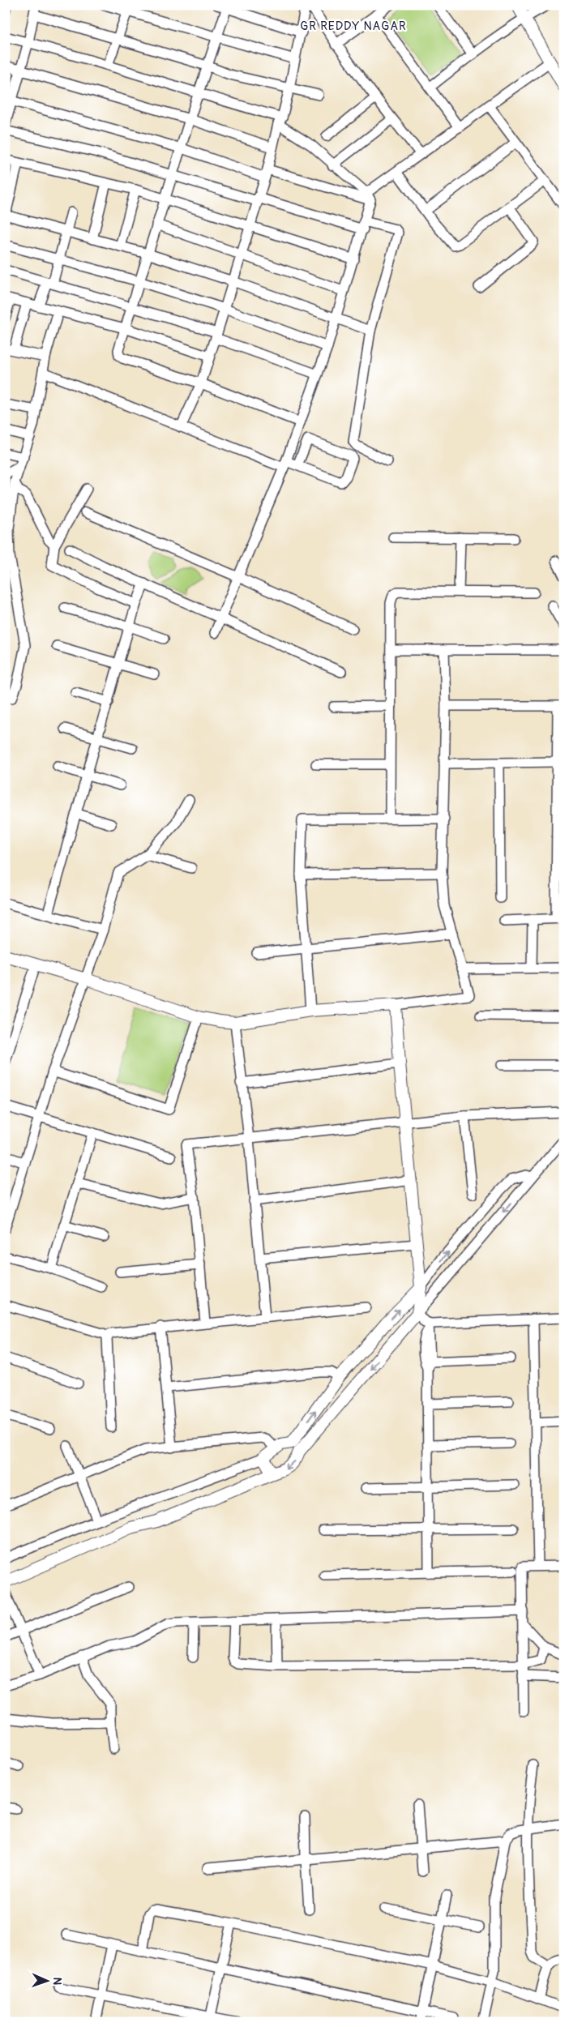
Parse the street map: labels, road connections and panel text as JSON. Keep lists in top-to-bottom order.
{
  "districts": ["GR REDDY NAGAR"],
  "north": "right"
}
